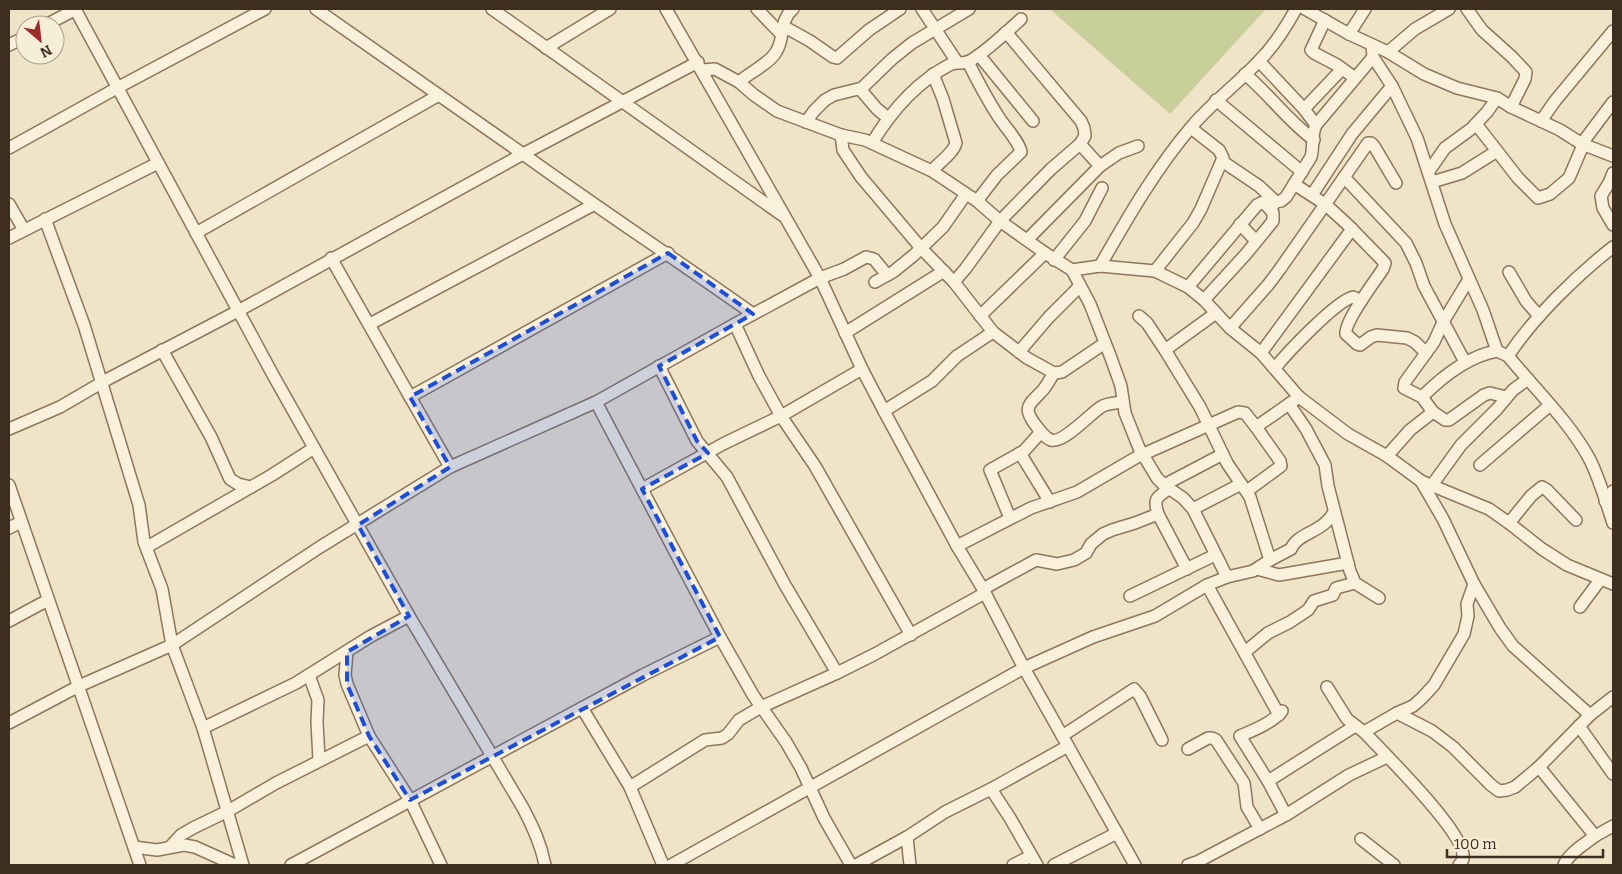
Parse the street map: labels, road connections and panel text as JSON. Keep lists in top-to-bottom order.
{
  "scale_bar": "100 m",
  "north": "bottom right"
}
